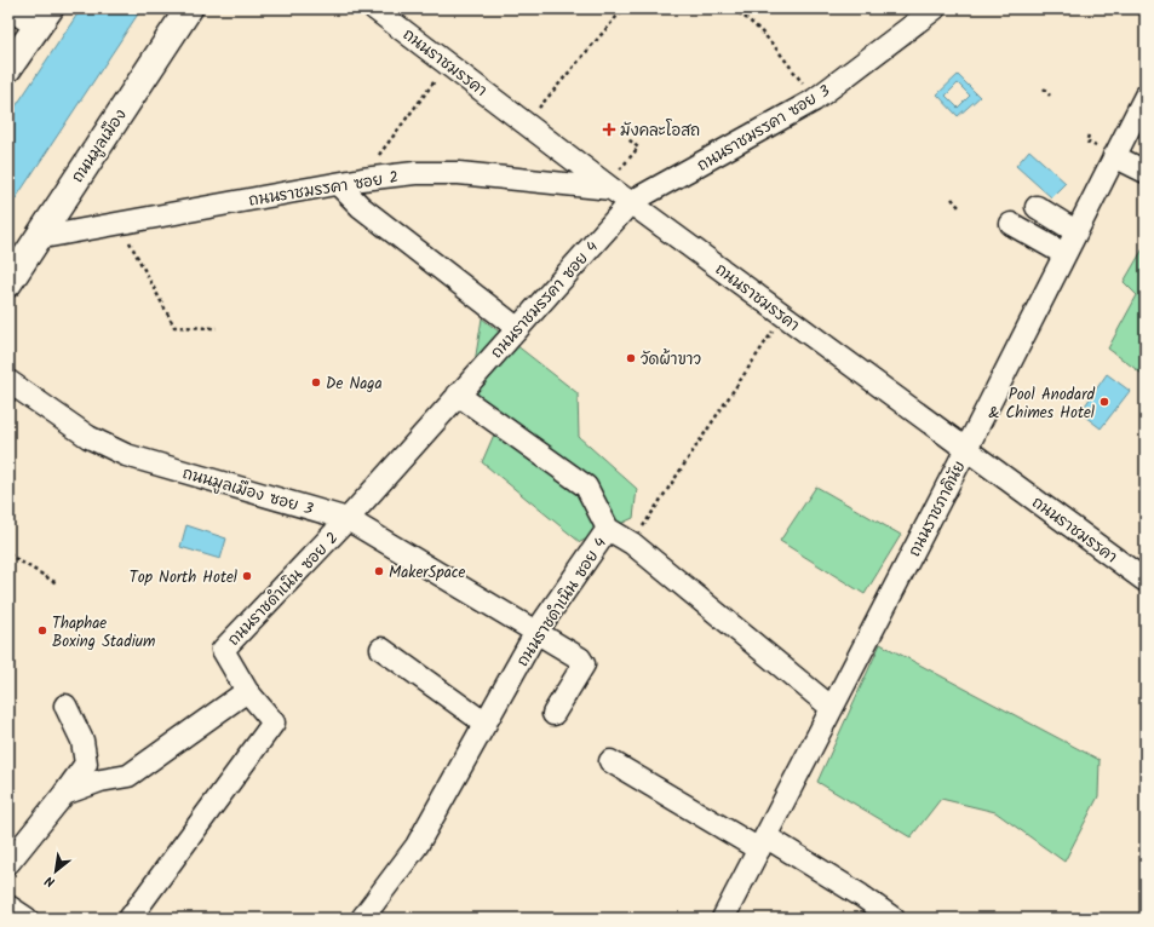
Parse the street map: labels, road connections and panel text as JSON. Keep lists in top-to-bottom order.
{
  "streets": {
    "main road": ["ถนนมูลเมือง"],
    "street": [
      "ถนนราชมรรคา",
      "ถนนราชมรรคา ซอย 3",
      "ถนนราชมรรคา ซอย 2",
      "ถนนราชมรรคา ซอย 4",
      "ถนนมูลเมือง ซอย 3",
      "ถนนราชภาคินัย",
      "ถนนราชดำเนิน ซอย 2",
      "ถนนราชดำเนิน ซอย 4"
    ]
  },
  "crossings": [
    ["ถนนราชมรรคา", "ถนนราชมรรคา ซอย 3"],
    ["ถนนราชมรรคา", "ถนนราชมรรคา ซอย 2"],
    ["ถนนราชมรรคา", "ถนนราชมรรคา ซอย 4"],
    ["ถนนราชมรรคา", "ถนนราชภาคินัย"],
    ["ถนนราชมรรคา ซอย 3", "ถนนราชมรรคา ซอย 4"],
    ["ถนนมูลเมือง", "ถนนราชมรรคา ซอย 2"],
    ["ถนนราชมรรคา ซอย 4", "ถนนราชดำเนิน ซอย 2"],
    ["ถนนมูลเมือง ซอย 3", "ถนนราชดำเนิน ซอย 2"],
    ["ถนนมูลเมือง ซอย 3", "ถนนราชดำเนิน ซอย 4"],
    ["ถนนราชภาคินัย", "ถนนราชดำเนิน ซอย 4"]
  ],
  "places": {
    "health": ["มังคละโอสถ"],
    "other": [
      "วัดผ้าขาว",
      "De Naga",
      "Pool Anodard & Chimes Hotel",
      "MakerSpace",
      "Top North Hotel",
      "Thaphae Boxing Stadium"
    ]
  },
  "north": "bottom left"
}
